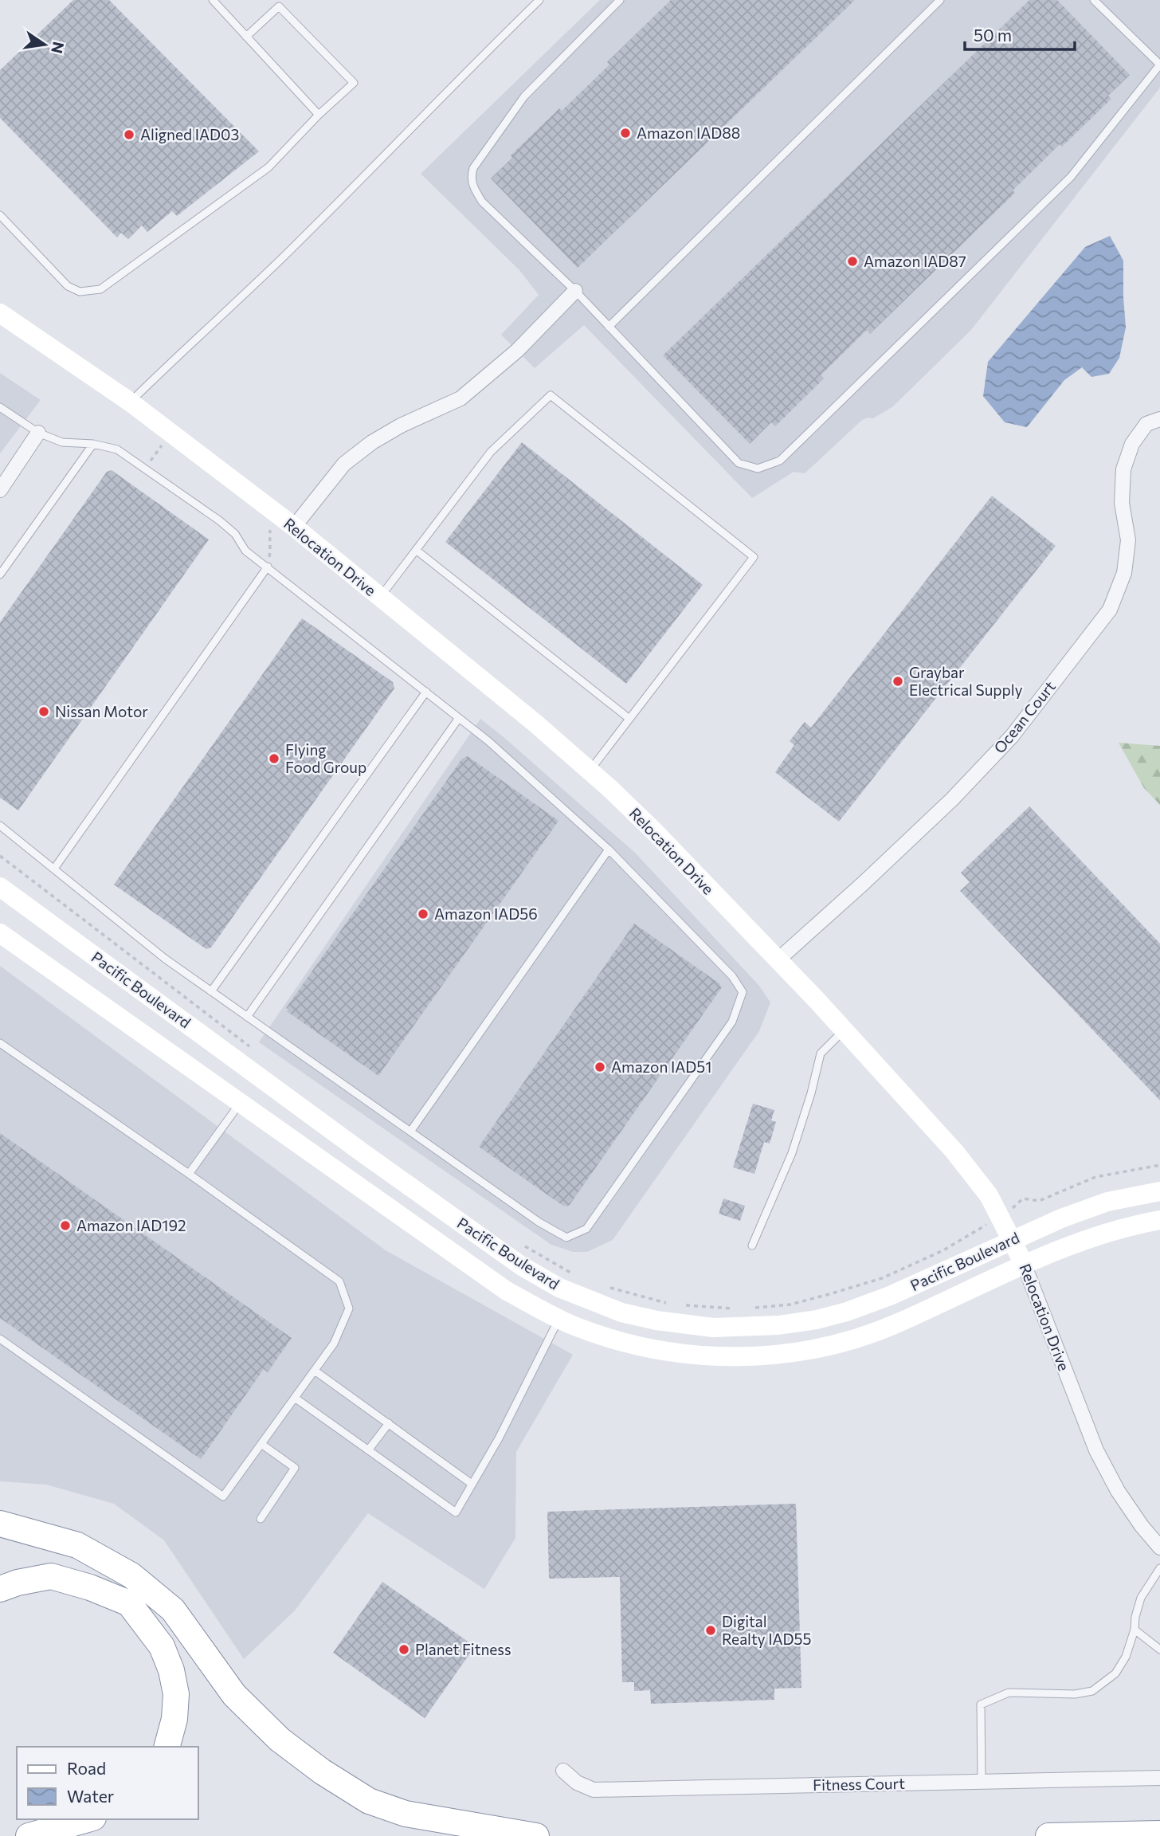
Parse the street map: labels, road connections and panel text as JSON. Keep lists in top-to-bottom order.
{
  "streets": {
    "main road": ["Relocation Drive", "Pacific Boulevard"],
    "street": ["Ocean Court", "Fitness Court"]
  },
  "crossings": [
    ["Relocation Drive", "Ocean Court"],
    ["Relocation Drive", "Pacific Boulevard"]
  ],
  "places": [
    "Amazon IAD88",
    "Aligned IAD03",
    "Amazon IAD87",
    "Graybar Electrical Supply",
    "Nissan Motor",
    "Flying Food Group",
    "Amazon IAD56",
    "Amazon IAD51",
    "Amazon IAD192",
    "Digital Realty IAD55",
    "Planet Fitness"
  ],
  "legend": ["Road", "Water"],
  "scale_bar": "50 m",
  "north": "right"
}
